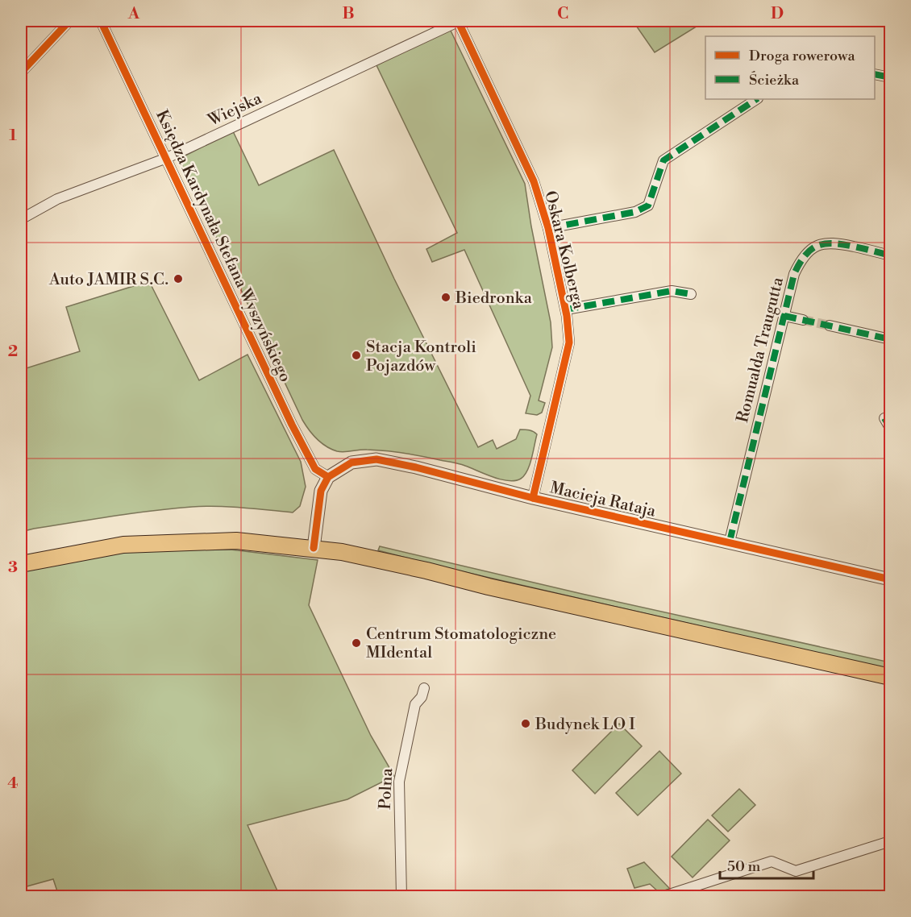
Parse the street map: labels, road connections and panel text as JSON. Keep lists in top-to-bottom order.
{
  "streets": {
    "street": [
      "Wiejska",
      "Księdza Kardynała Stefana Wyszyńskiego",
      "Oskara Kolberga",
      "Romualda Traugutta",
      "Macieja Rataja",
      "Polna"
    ]
  },
  "crossings": [
    ["Wiejska", "Księdza Kardynała Stefana Wyszyńskiego"],
    ["Wiejska", "Oskara Kolberga"],
    ["Księdza Kardynała Stefana Wyszyńskiego", "Macieja Rataja"],
    ["Oskara Kolberga", "Macieja Rataja"],
    ["Romualda Traugutta", "Macieja Rataja"]
  ],
  "places": [
    "Auto JAMIR S.C.",
    "Biedronka",
    "Stacja Kontroli Pojazdów",
    "Centrum Stomatologiczne MIdental",
    "Budynek LO I"
  ],
  "legend": ["Droga rowerowa", "Ścieżka"],
  "scale_bar": "50 m",
  "grid": {
    "columns": [
      "A",
      "B",
      "C",
      "D"
    ],
    "rows": [
      "1",
      "2",
      "3",
      "4"
    ]
  }
}
